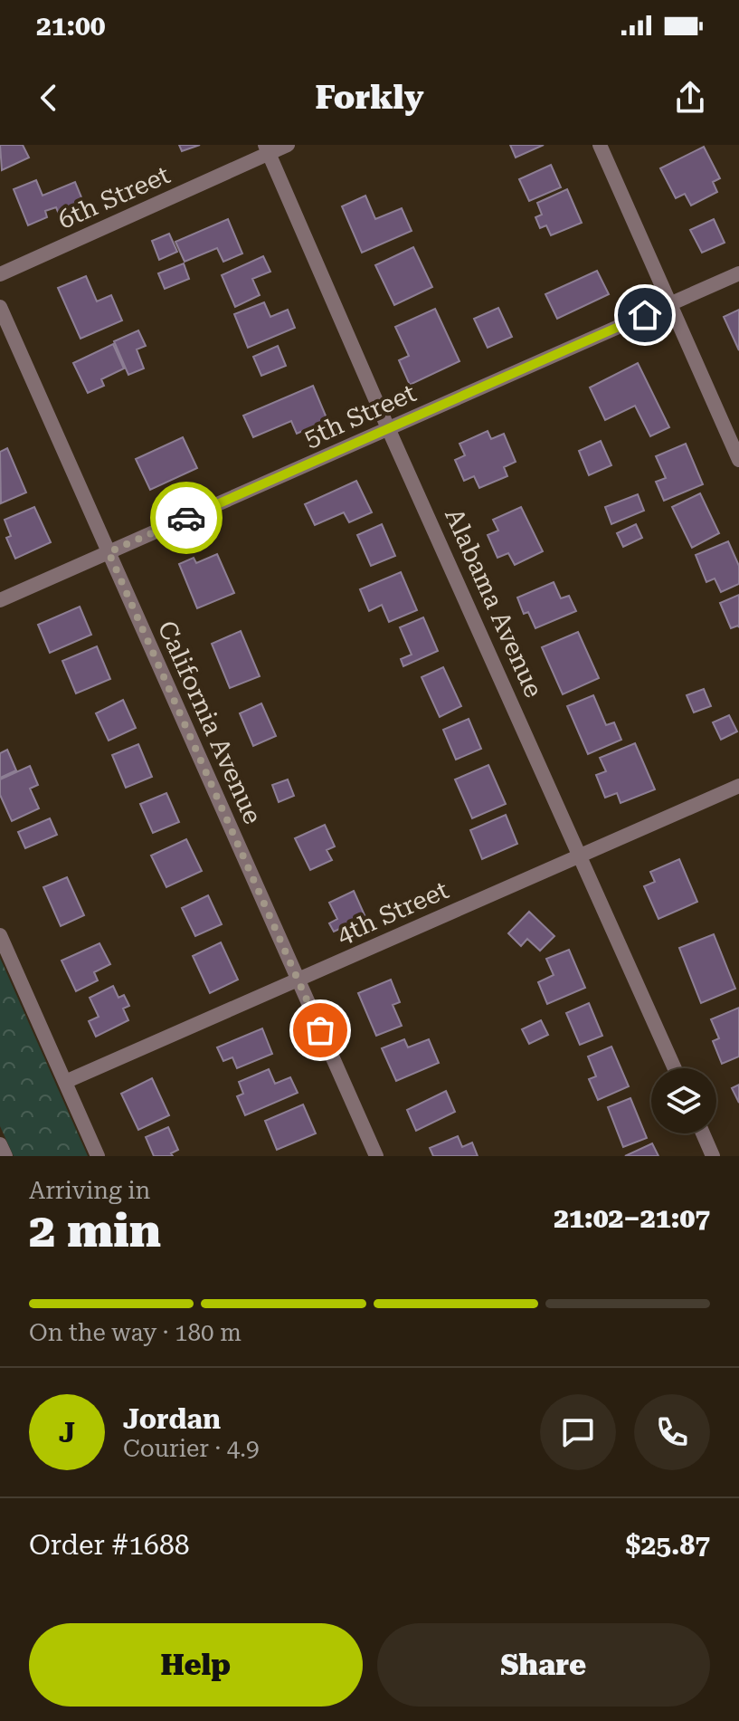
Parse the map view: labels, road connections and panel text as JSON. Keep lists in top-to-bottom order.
{
  "streets": {
    "street": [
      "6th Street",
      "5th Street",
      "Alabama Avenue",
      "California Avenue",
      "4th Street"
    ]
  },
  "crossings": [
    ["6th Street", "Alabama Avenue"],
    ["5th Street", "Alabama Avenue"],
    ["5th Street", "California Avenue"],
    ["Alabama Avenue", "4th Street"],
    ["California Avenue", "4th Street"]
  ],
  "page": {
    "status": "21:00",
    "header": "Forkly",
    "heading": ["2 min", "Arriving in", "21:02–21:07"],
    "panel": [
      "Jordan",
      "Courier · 4.9",
      "Order #1688",
      "$25.87"
    ],
    "bar": "On the way · 180 m",
    "round": "J",
    "buttons": ["Help", "Share"]
  }
}
